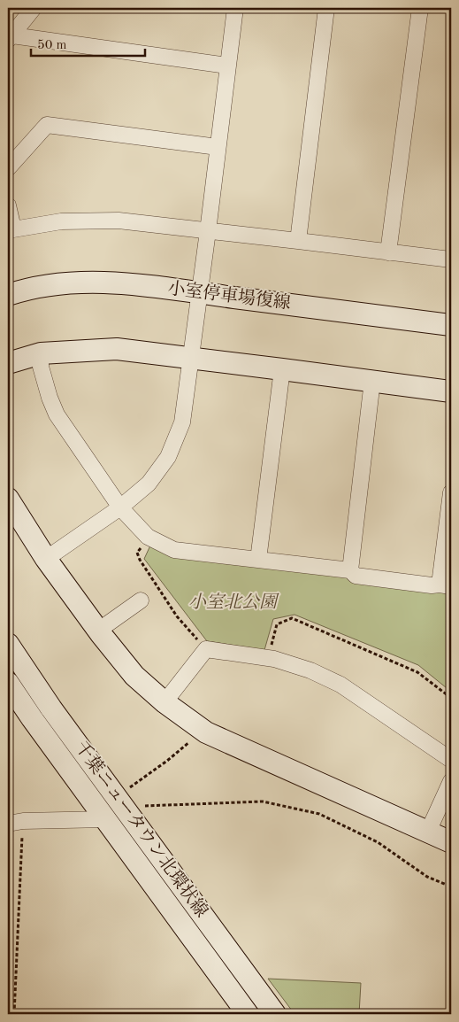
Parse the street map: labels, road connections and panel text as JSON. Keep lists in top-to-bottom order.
{
  "streets": {
    "main road": ["小室停車場復線", "千葉ニュータウン北環状線"]
  },
  "parks": ["小室北公園"],
  "scale_bar": "50 m"
}
